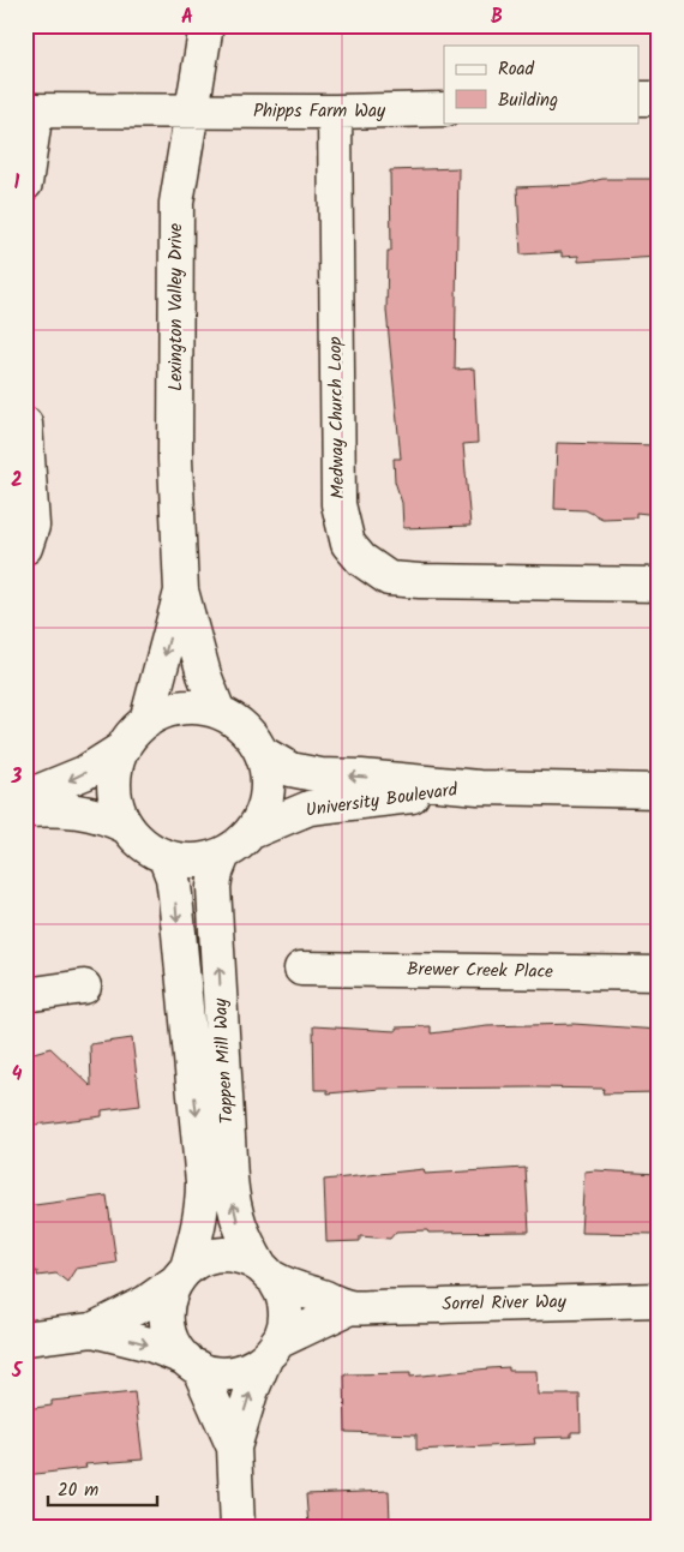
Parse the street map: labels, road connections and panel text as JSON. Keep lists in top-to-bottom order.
{
  "streets": {
    "street": [
      "Phipps Farm Way",
      "Lexington Valley Drive",
      "Medway Church Loop",
      "University Boulevard",
      "Brewer Creek Place",
      "Tappen Mill Way",
      "Sorrel River Way"
    ]
  },
  "crossings": [
    ["Phipps Farm Way", "Lexington Valley Drive"],
    ["Phipps Farm Way", "Medway Church Loop"],
    ["Lexington Valley Drive", "University Boulevard"],
    ["Lexington Valley Drive", "Tappen Mill Way"],
    ["University Boulevard", "Tappen Mill Way"],
    ["Tappen Mill Way", "Sorrel River Way"]
  ],
  "legend": ["Road", "Building"],
  "scale_bar": "20 m",
  "grid": {
    "columns": ["A", "B"],
    "rows": [
      "1",
      "2",
      "3",
      "4",
      "5"
    ]
  }
}
